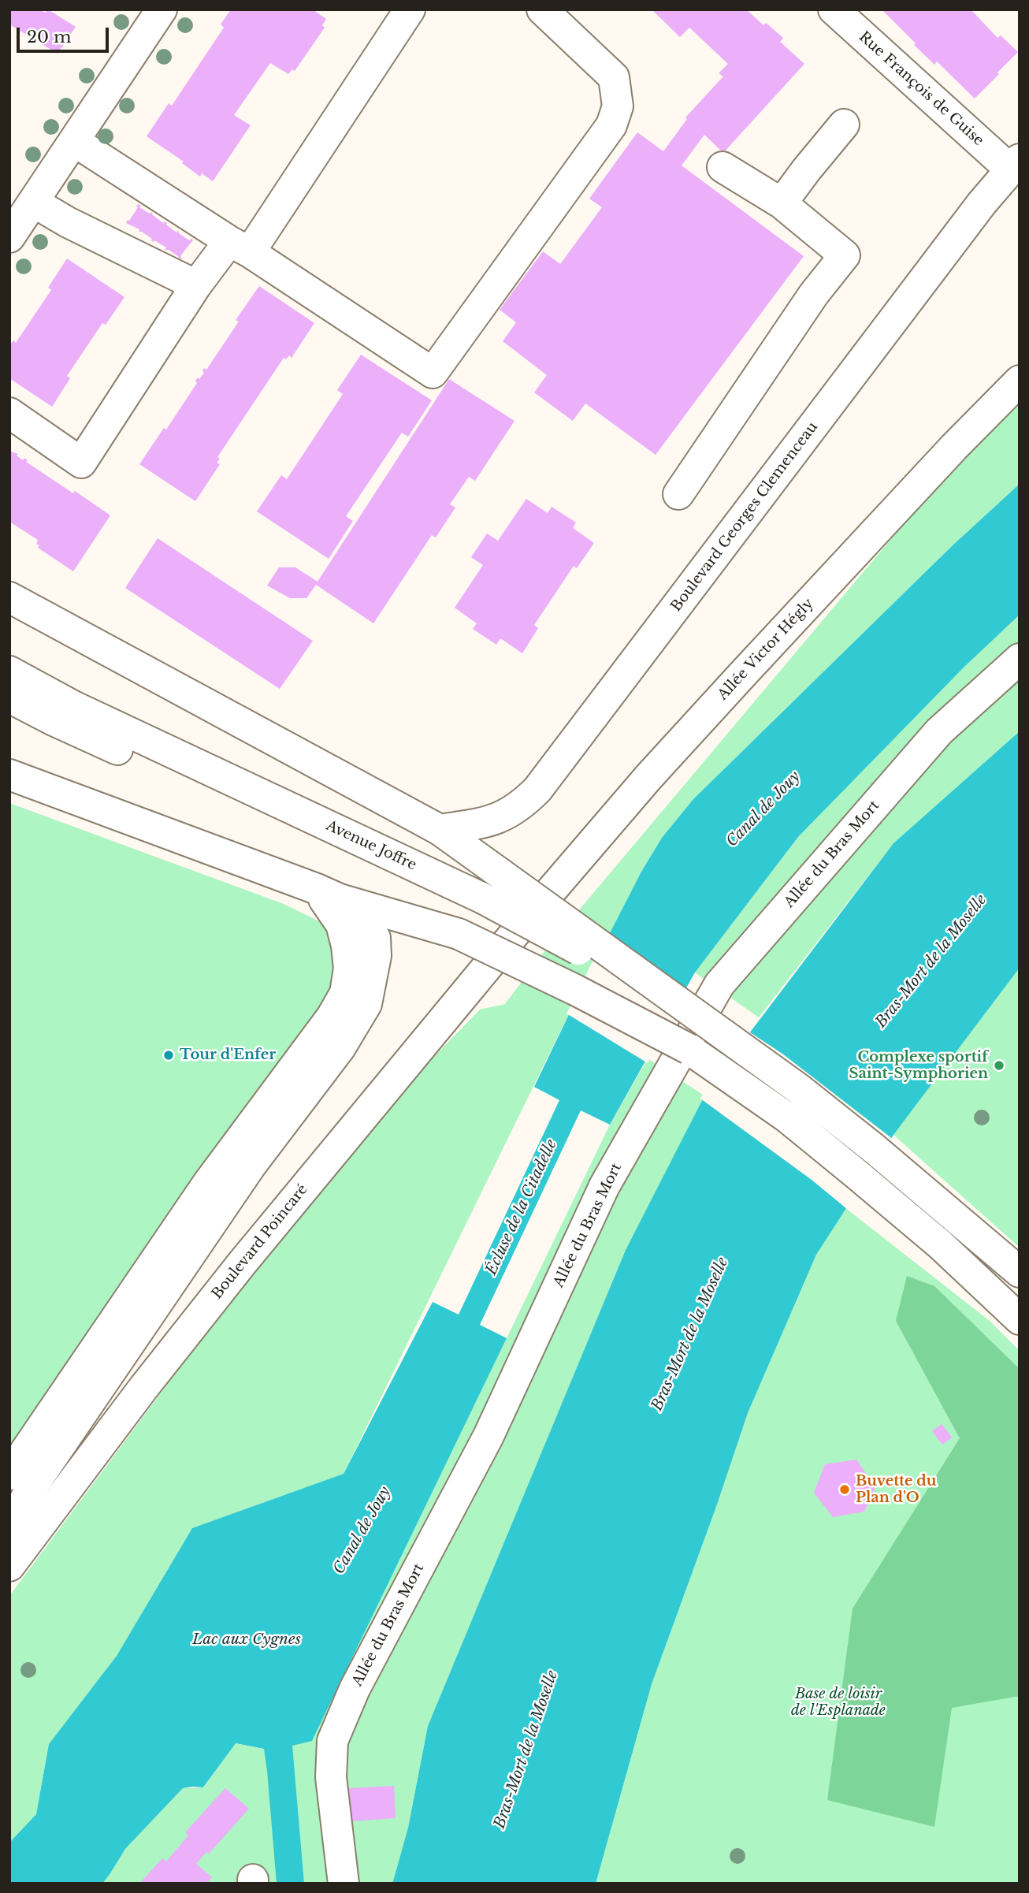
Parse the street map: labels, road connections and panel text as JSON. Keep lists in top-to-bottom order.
{
  "streets": {
    "main road": [
      "Rue François de Guise",
      "Boulevard Georges Clemenceau",
      "Allée Victor Hégly",
      "Avenue Joffre",
      "Allée du Bras Mort",
      "Boulevard Poincaré"
    ]
  },
  "crossings": [
    ["Rue François de Guise", "Boulevard Georges Clemenceau"],
    ["Allée Victor Hégly", "Boulevard Poincaré"]
  ],
  "water": [
    "Canal de Jouy",
    "Bras-Mort de la Moselle",
    "Écluse de la Citadelle",
    "Lac aux Cygnes"
  ],
  "parks": ["Base de loisir de l'Esplanade"],
  "places": ["Tour d'Enfer", "Complexe sportif Saint-Symphorien", "Buvette du Plan d'O"],
  "scale_bar": "20 m"
}
